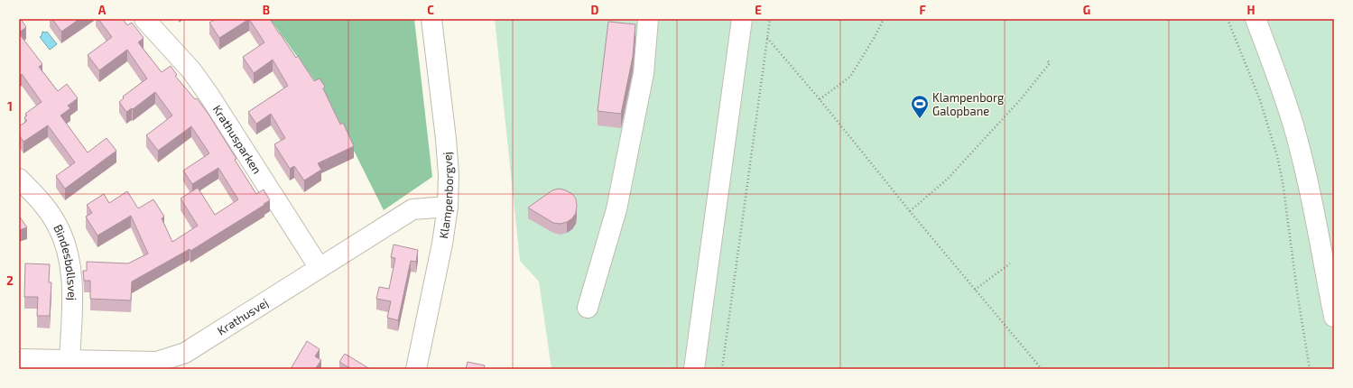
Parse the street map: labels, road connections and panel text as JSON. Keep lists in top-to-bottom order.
{
  "streets": {
    "street": [
      "Krathusparken",
      "Klampenborgvej",
      "Bindesbøllsvej",
      "Krathusvej"
    ]
  },
  "crossings": [
    ["Krathusparken", "Krathusvej"],
    ["Klampenborgvej", "Krathusvej"],
    ["Bindesbøllsvej", "Krathusvej"]
  ],
  "places": {
    "sports": ["Klampenborg Galopbane"]
  },
  "grid": {
    "columns": [
      "A",
      "B",
      "C",
      "D",
      "E",
      "F",
      "G",
      "H"
    ],
    "rows": ["1", "2"]
  }
}
